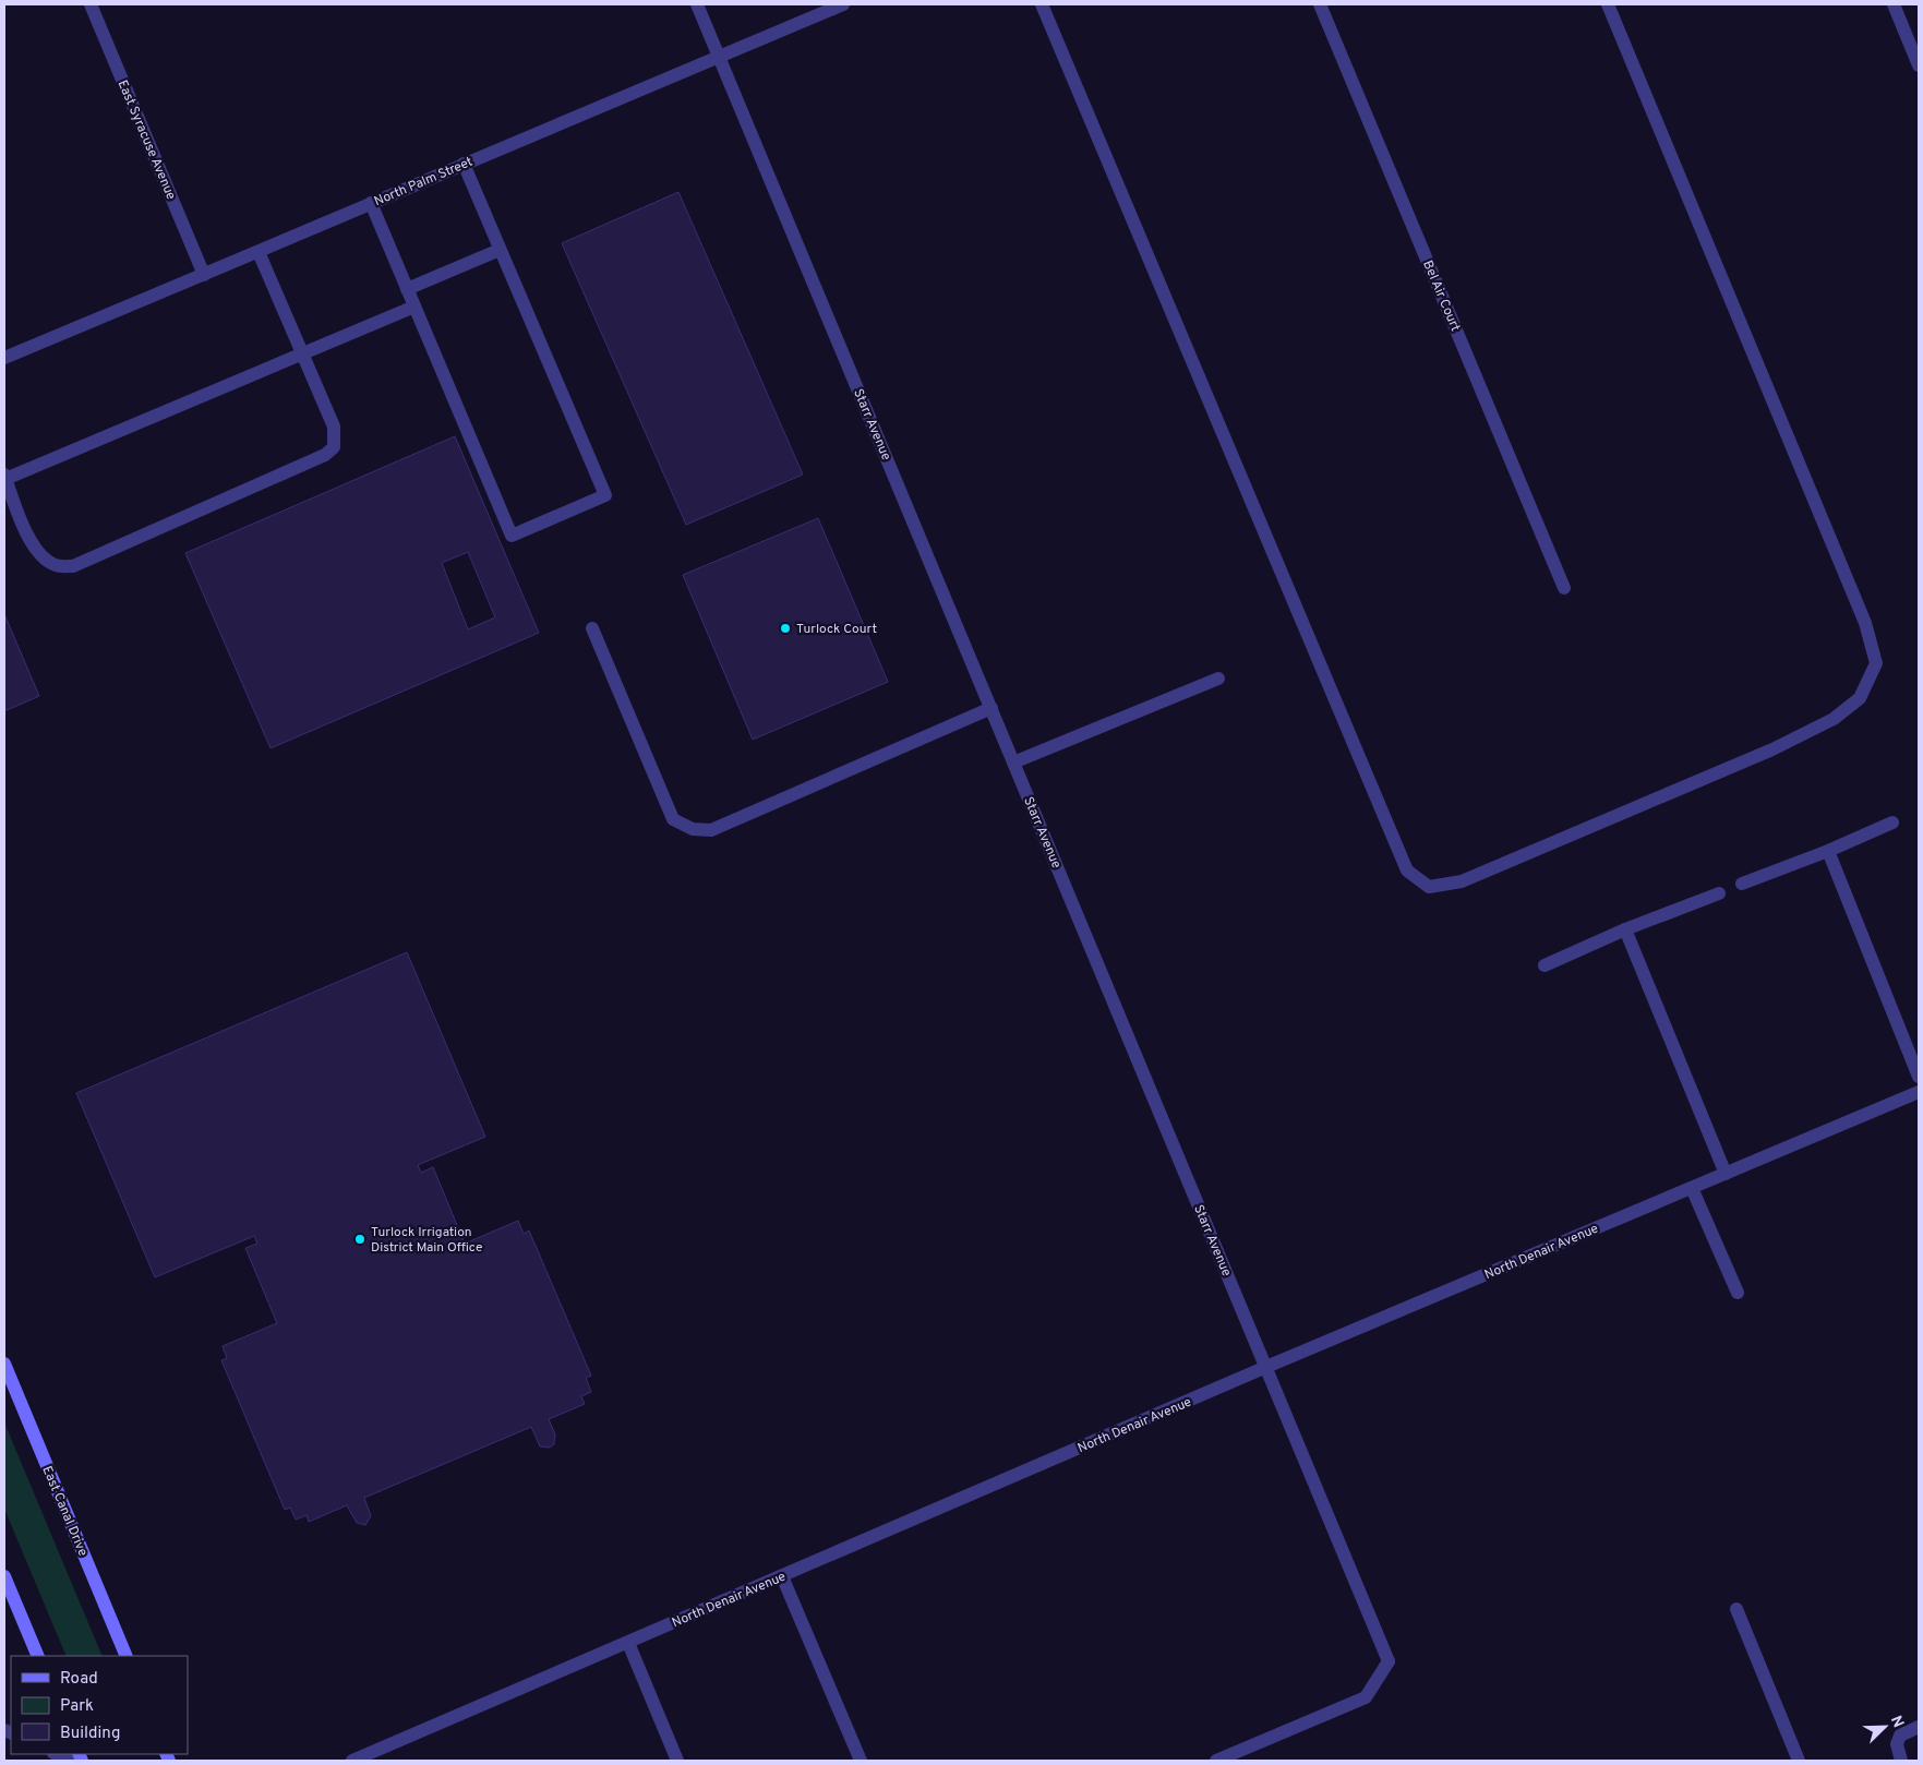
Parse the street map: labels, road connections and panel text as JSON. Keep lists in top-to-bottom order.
{
  "streets": {
    "main road": ["East Canal Drive"],
    "street": [
      "East Syracuse Avenue",
      "North Palm Street",
      "Bel Air Court",
      "Starr Avenue",
      "North Denair Avenue"
    ]
  },
  "crossings": [
    ["East Syracuse Avenue", "North Palm Street"],
    ["North Palm Street", "Starr Avenue"],
    ["Starr Avenue", "North Denair Avenue"]
  ],
  "places": ["Turlock Court", "Turlock Irrigation District Main Office"],
  "legend": ["Road", "Park", "Building"],
  "north": "top right"
}
